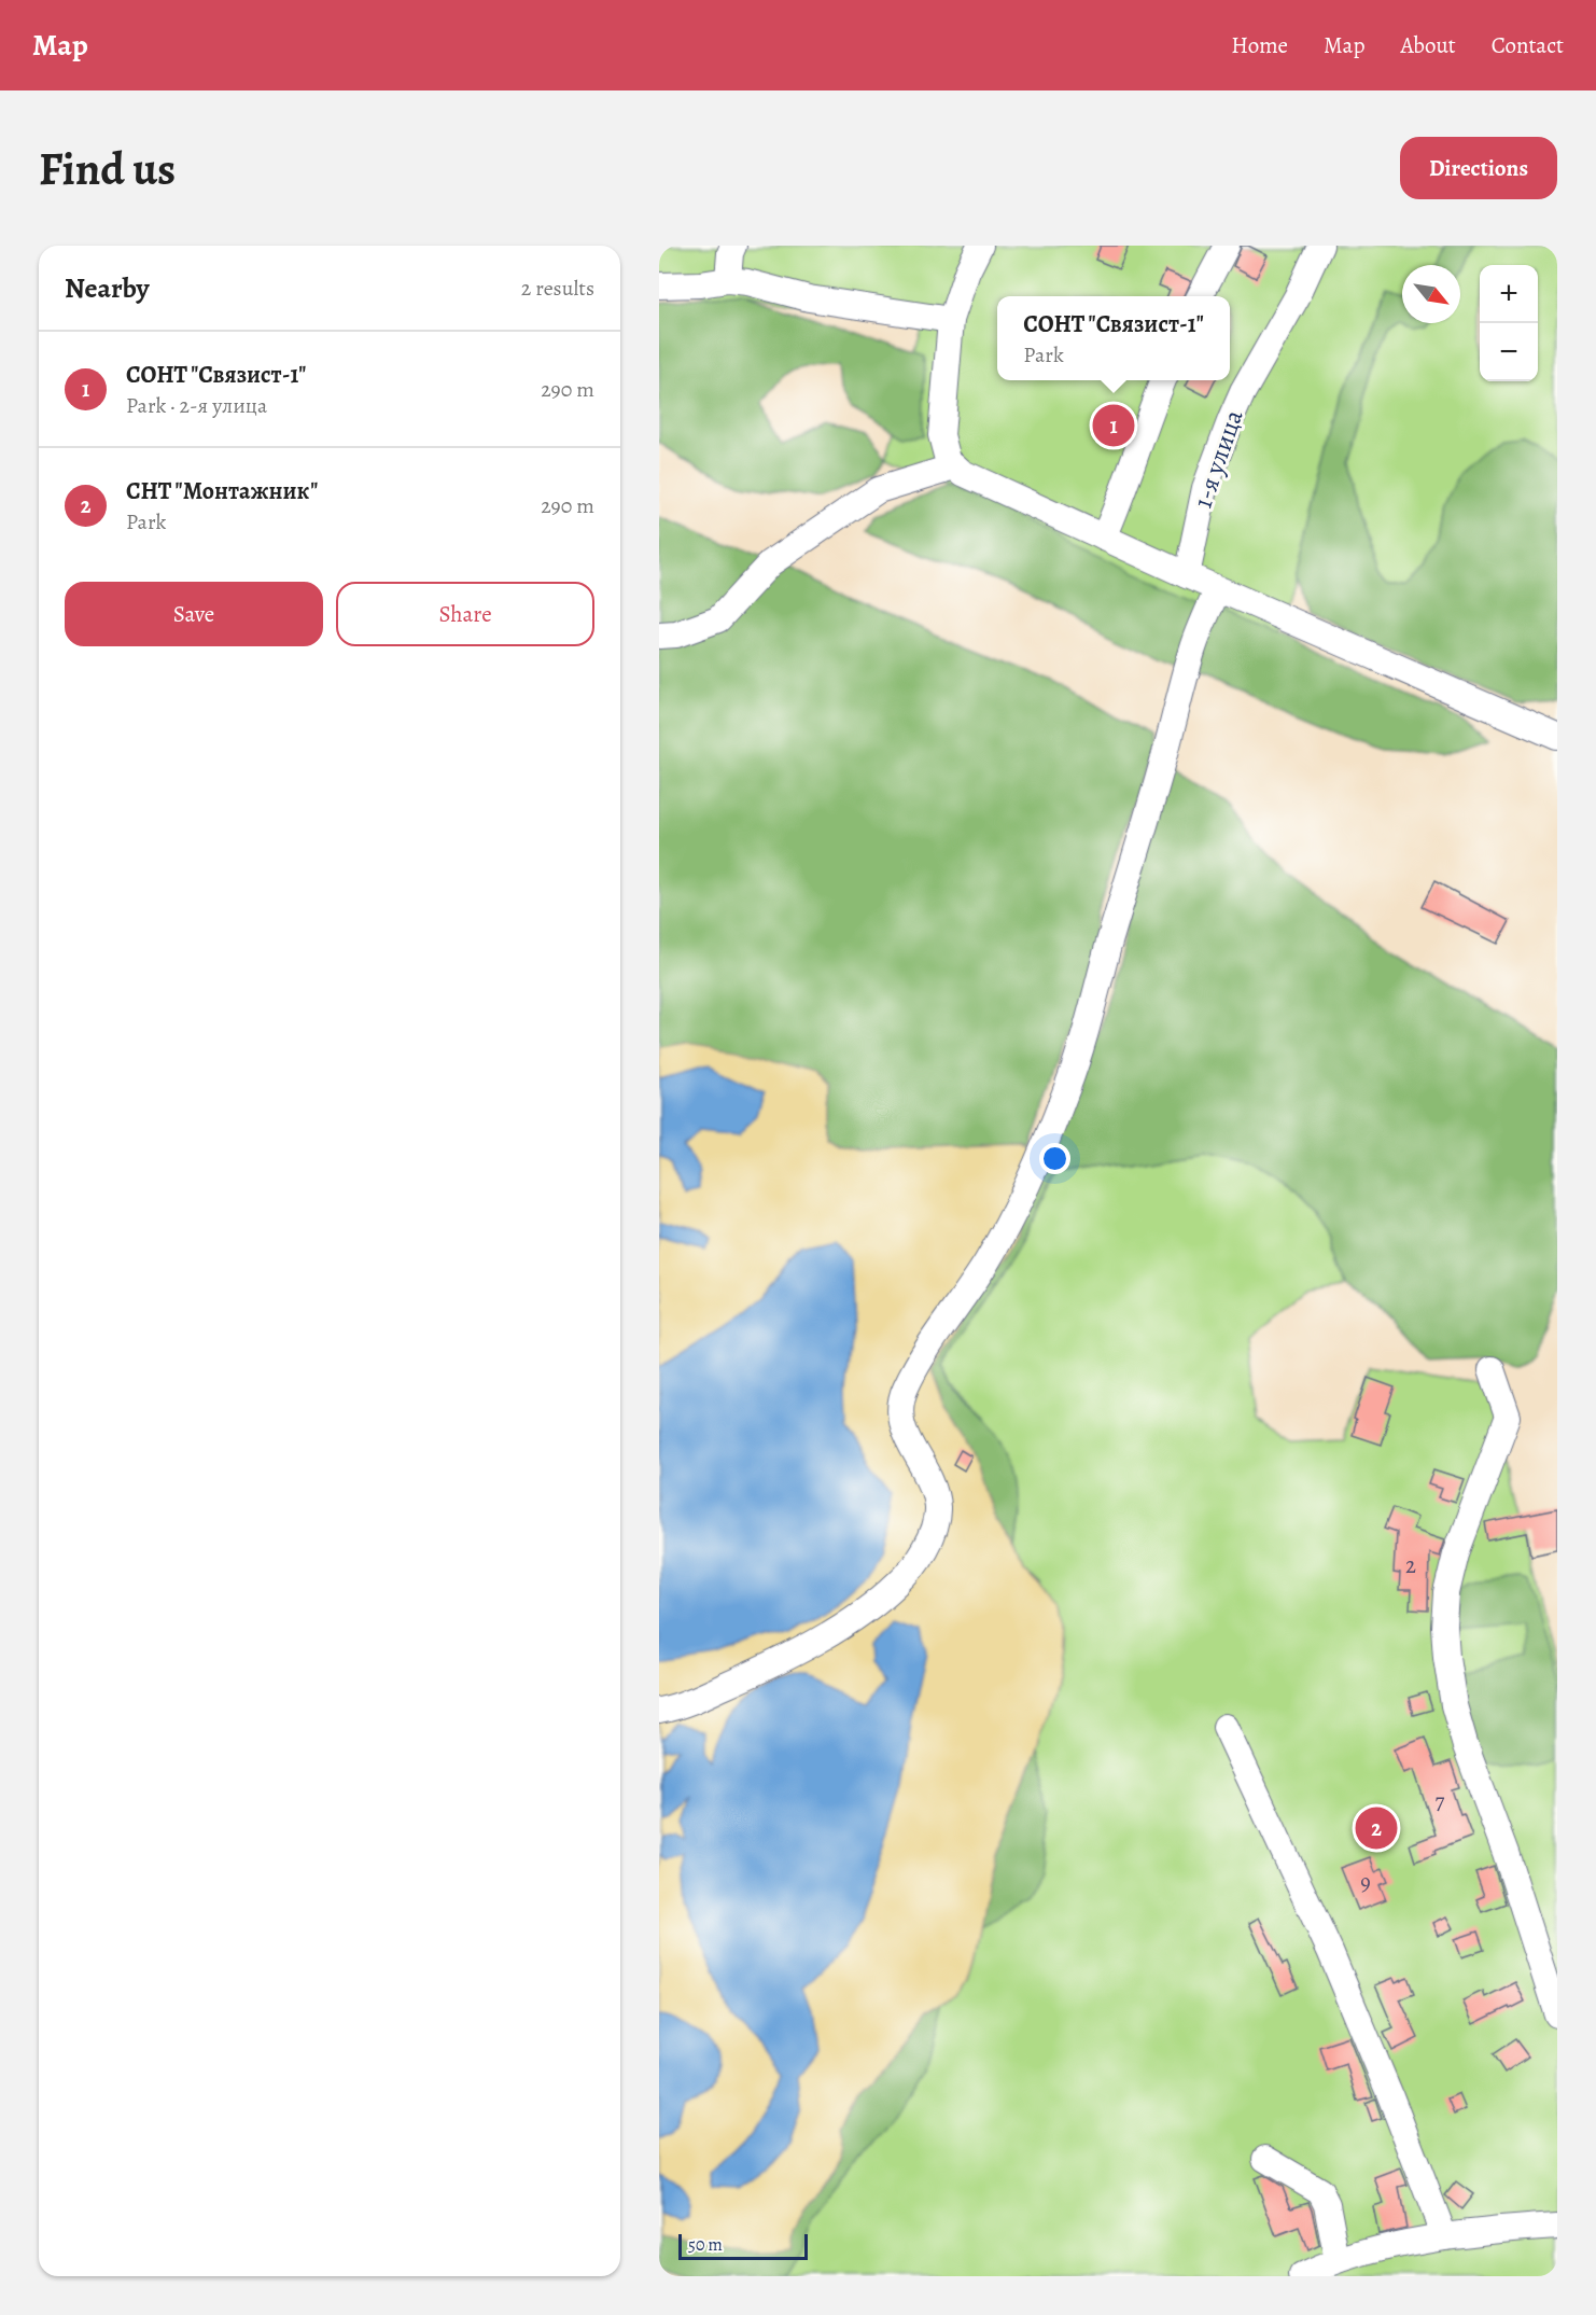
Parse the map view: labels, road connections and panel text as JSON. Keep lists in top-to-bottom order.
{
  "streets": {
    "street": ["1-я улица"]
  },
  "house_numbers": ["2", "7", "9"],
  "scale_bar": "50 m",
  "north": "bottom right",
  "page": {
    "header": "Map",
    "nav": [
      "Home",
      "Map",
      "About",
      "Contact"
    ],
    "buttons": [
      "Directions",
      ["Save", "Share"]
    ],
    "title": "Find us",
    "heading": ["Nearby", "2 results"],
    "map_buttons": ["+", "−"],
    "popup": ["СОНТ \"Связист-1\"", "Park"],
    "list": [
      {
        "mark": "1",
        "name": "СОНТ \"Связист-1\"",
        "note": "Park · 2-я улица",
        "value": "290 m"
      },
      {
        "mark": "2",
        "name": "СНТ \"Монтажник\"",
        "note": "Park",
        "value": "290 m"
      }
    ],
    "pins": ["1", "2"],
    "scale": "50 m"
  }
}
